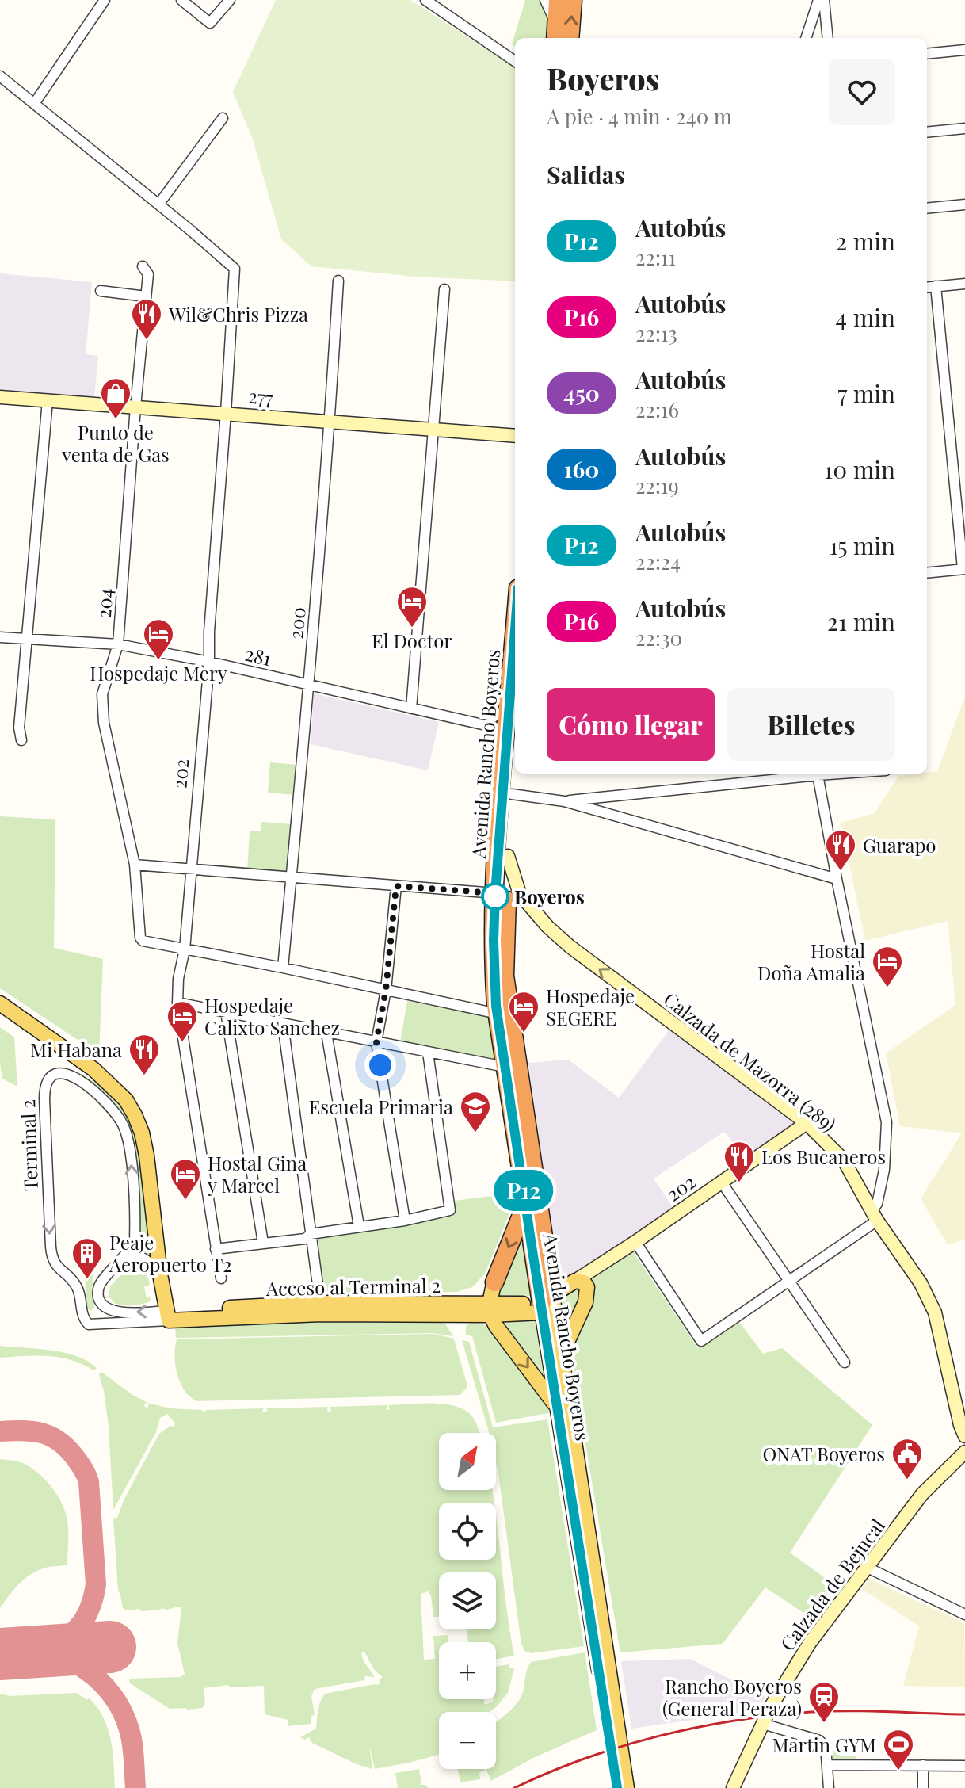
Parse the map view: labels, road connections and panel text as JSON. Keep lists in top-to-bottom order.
{
  "streets": {
    "highway": ["Avenida Rancho Boyeros"],
    "main road": ["Acceso al Terminal 2"],
    "street": [
      "277",
      "204",
      "200",
      "281",
      "202",
      "Calzada de Mazorra (289)",
      "Terminal 2",
      "Calzada de Bejucal"
    ]
  },
  "crossings": [
    ["277", "204"],
    ["277", "200"],
    ["277", "202"],
    ["204", "281"],
    ["204", "202"],
    ["200", "281"],
    ["281", "Avenida Rancho Boyeros"],
    ["281", "202"],
    ["Avenida Rancho Boyeros", "Calzada de Mazorra (289)"],
    ["Avenida Rancho Boyeros", "Acceso al Terminal 2"],
    ["202", "Calzada de Mazorra (289)"],
    ["Terminal 2", "Acceso al Terminal 2"]
  ],
  "one_way": ["Calzada de Mazorra (289)"],
  "places": {
    "restaurant": [
      "Wil&Chris Pizza",
      "Guarapo",
      "Mi Habana",
      "Los Bucaneros"
    ],
    "shop": ["Punto de venta de Gas"],
    "hotel": [
      "El Doctor",
      "Hospedaje Mery",
      "Hostal Doña Amalia",
      "Hospedaje SEGERE",
      "Hospedaje Calixto Sanchez",
      "Hostal Gina y Marcel"
    ],
    "other": ["Boyeros"],
    "school or university": ["Escuela Primaria"],
    "building": ["Peaje Aeropuerto T2"],
    "public building": ["ONAT Boyeros"],
    "station": ["Rancho Boyeros (General Peraza)"],
    "sports": ["Martin GYM"]
  },
  "lines": ["bus line P12"],
  "north": "top right",
  "page": {
    "on_map": "P12",
    "heading": [
      ["Boyeros", "A pie · 4 min · 240 m"],
      "Salidas"
    ],
    "list": [
      {
        "mark": "P12",
        "name": "Autobús",
        "note": "22:11",
        "value": "2 min"
      },
      {
        "mark": "P16",
        "name": "Autobús",
        "note": "22:13",
        "value": "4 min"
      },
      {
        "mark": "450",
        "name": "Autobús",
        "note": "22:16",
        "value": "7 min"
      },
      {
        "mark": "160",
        "name": "Autobús",
        "note": "22:19",
        "value": "10 min"
      },
      {
        "mark": "P12",
        "name": "Autobús",
        "note": "22:24",
        "value": "15 min"
      },
      {
        "mark": "P16",
        "name": "Autobús",
        "note": "22:30",
        "value": "21 min"
      }
    ],
    "buttons": ["Cómo llegar", "Billetes"],
    "map_buttons": ["+", "−"]
  }
}
